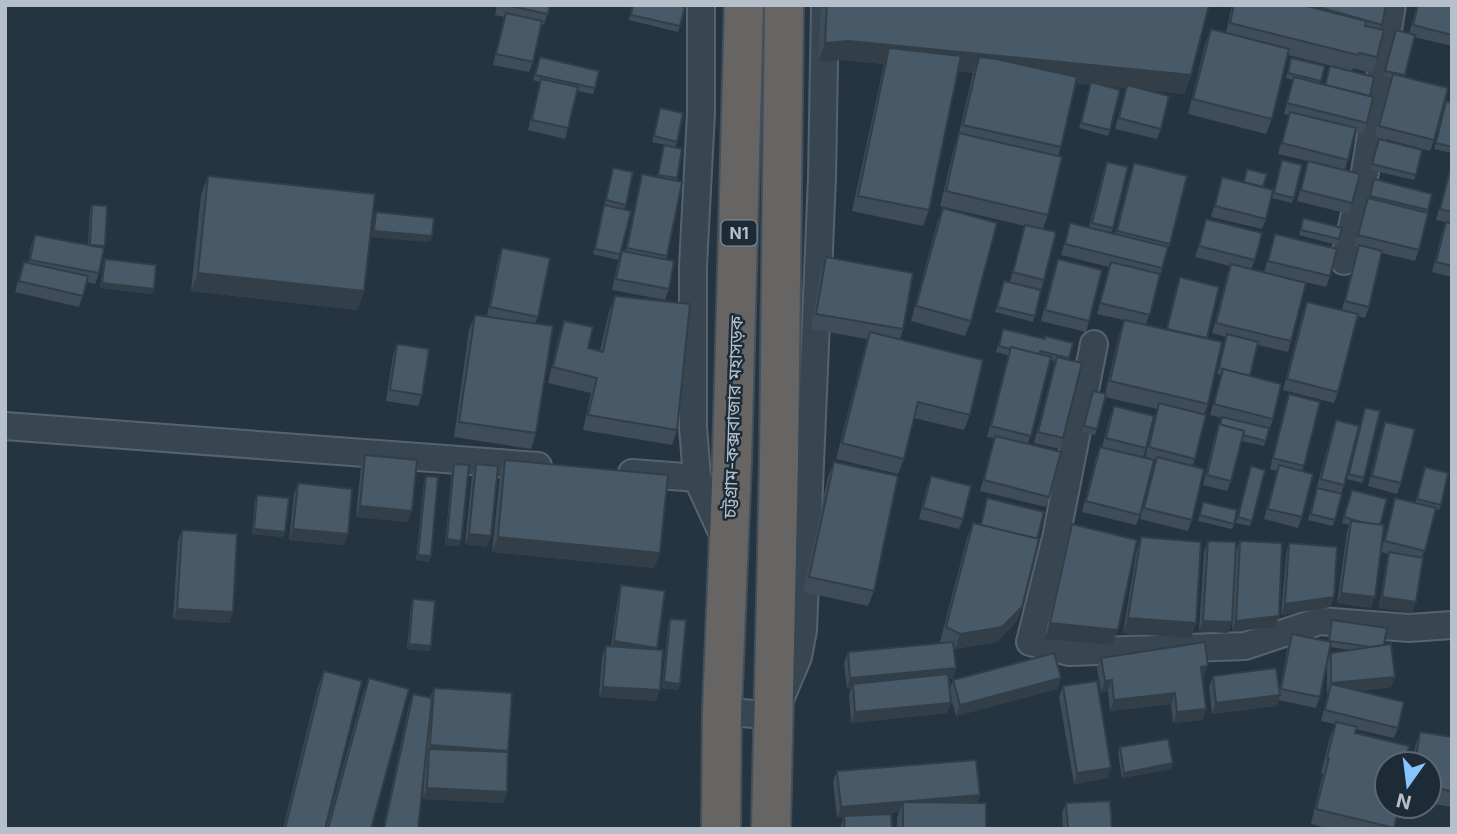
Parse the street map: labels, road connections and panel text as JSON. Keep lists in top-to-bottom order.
{
  "streets": {
    "highway": ["N1", "চট্টগ্রাম-কক্সবাজার মহাসড়ক"]
  },
  "north": "bottom"
}
